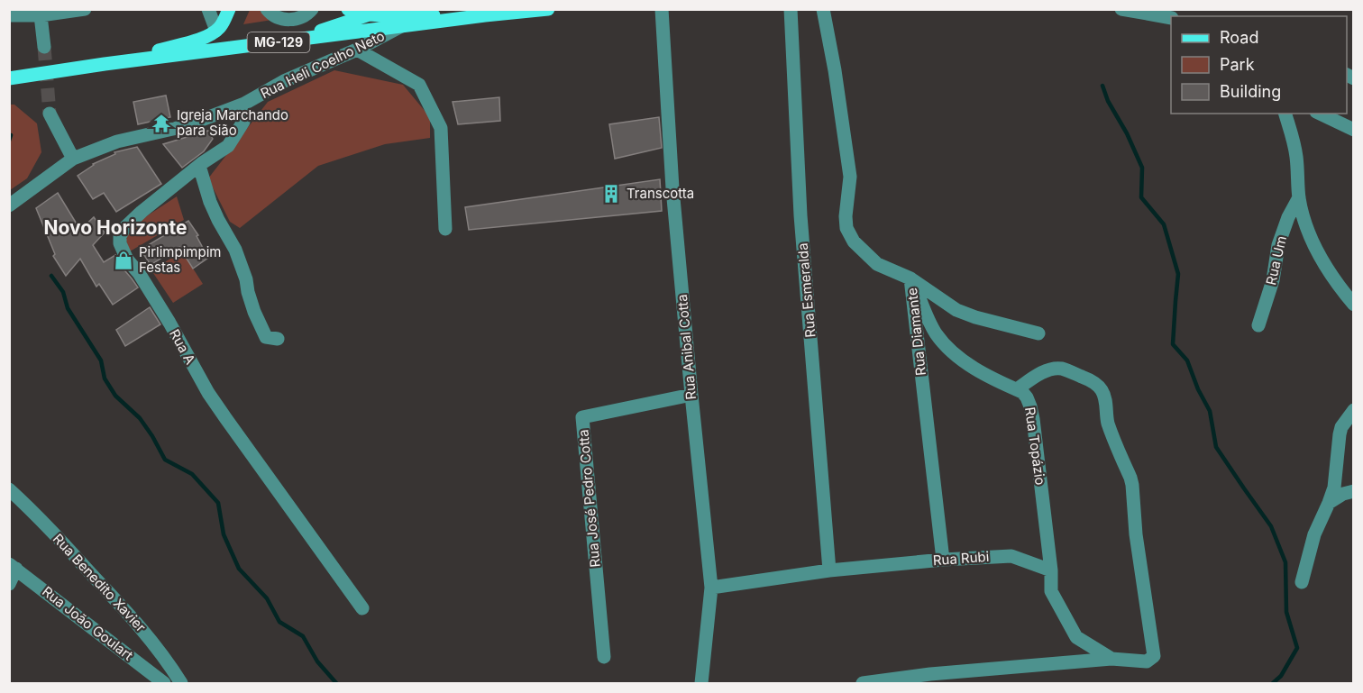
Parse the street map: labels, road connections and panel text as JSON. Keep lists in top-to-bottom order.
{
  "streets": {
    "main road": ["MG-129"],
    "street": [
      "Rua Heli Coelho Neto",
      "Rua Um",
      "Rua Esmeralda",
      "Rua Diamante",
      "Rua A",
      "Rua Anibal Cotta",
      "Rua Topázio",
      "Rua José Pedro Cotta",
      "Rua Rubi",
      "Rua Benedito Xavier",
      "Rua João Goulart"
    ]
  },
  "crossings": [
    ["MG-129", "Rua Heli Coelho Neto"],
    ["Rua Heli Coelho Neto", "Rua A"],
    ["Rua Esmeralda", "Rua Rubi"],
    ["Rua Diamante", "Rua Topázio"],
    ["Rua Diamante", "Rua Rubi"],
    ["Rua Anibal Cotta", "Rua José Pedro Cotta"],
    ["Rua Anibal Cotta", "Rua Rubi"],
    ["Rua Topázio", "Rua Rubi"]
  ],
  "districts": ["Novo Horizonte"],
  "places": {
    "temple": ["Igreja Marchando para Sião"],
    "building": ["Transcotta"],
    "shop": ["Pirlimpimpim Festas"]
  },
  "legend": ["Road", "Park", "Building"]
}
